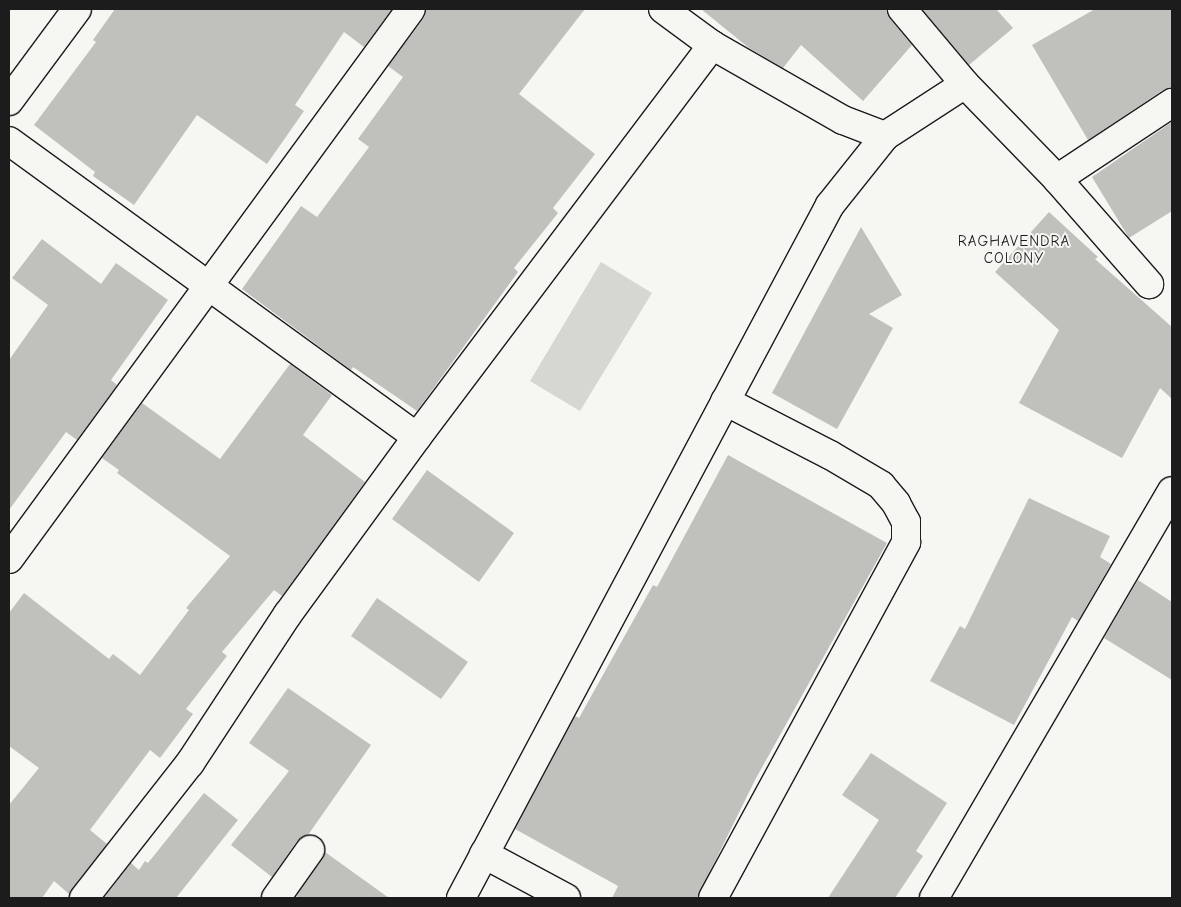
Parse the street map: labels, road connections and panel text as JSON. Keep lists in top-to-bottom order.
{
  "districts": ["RAGHAVENDRA COLONY"]
}
